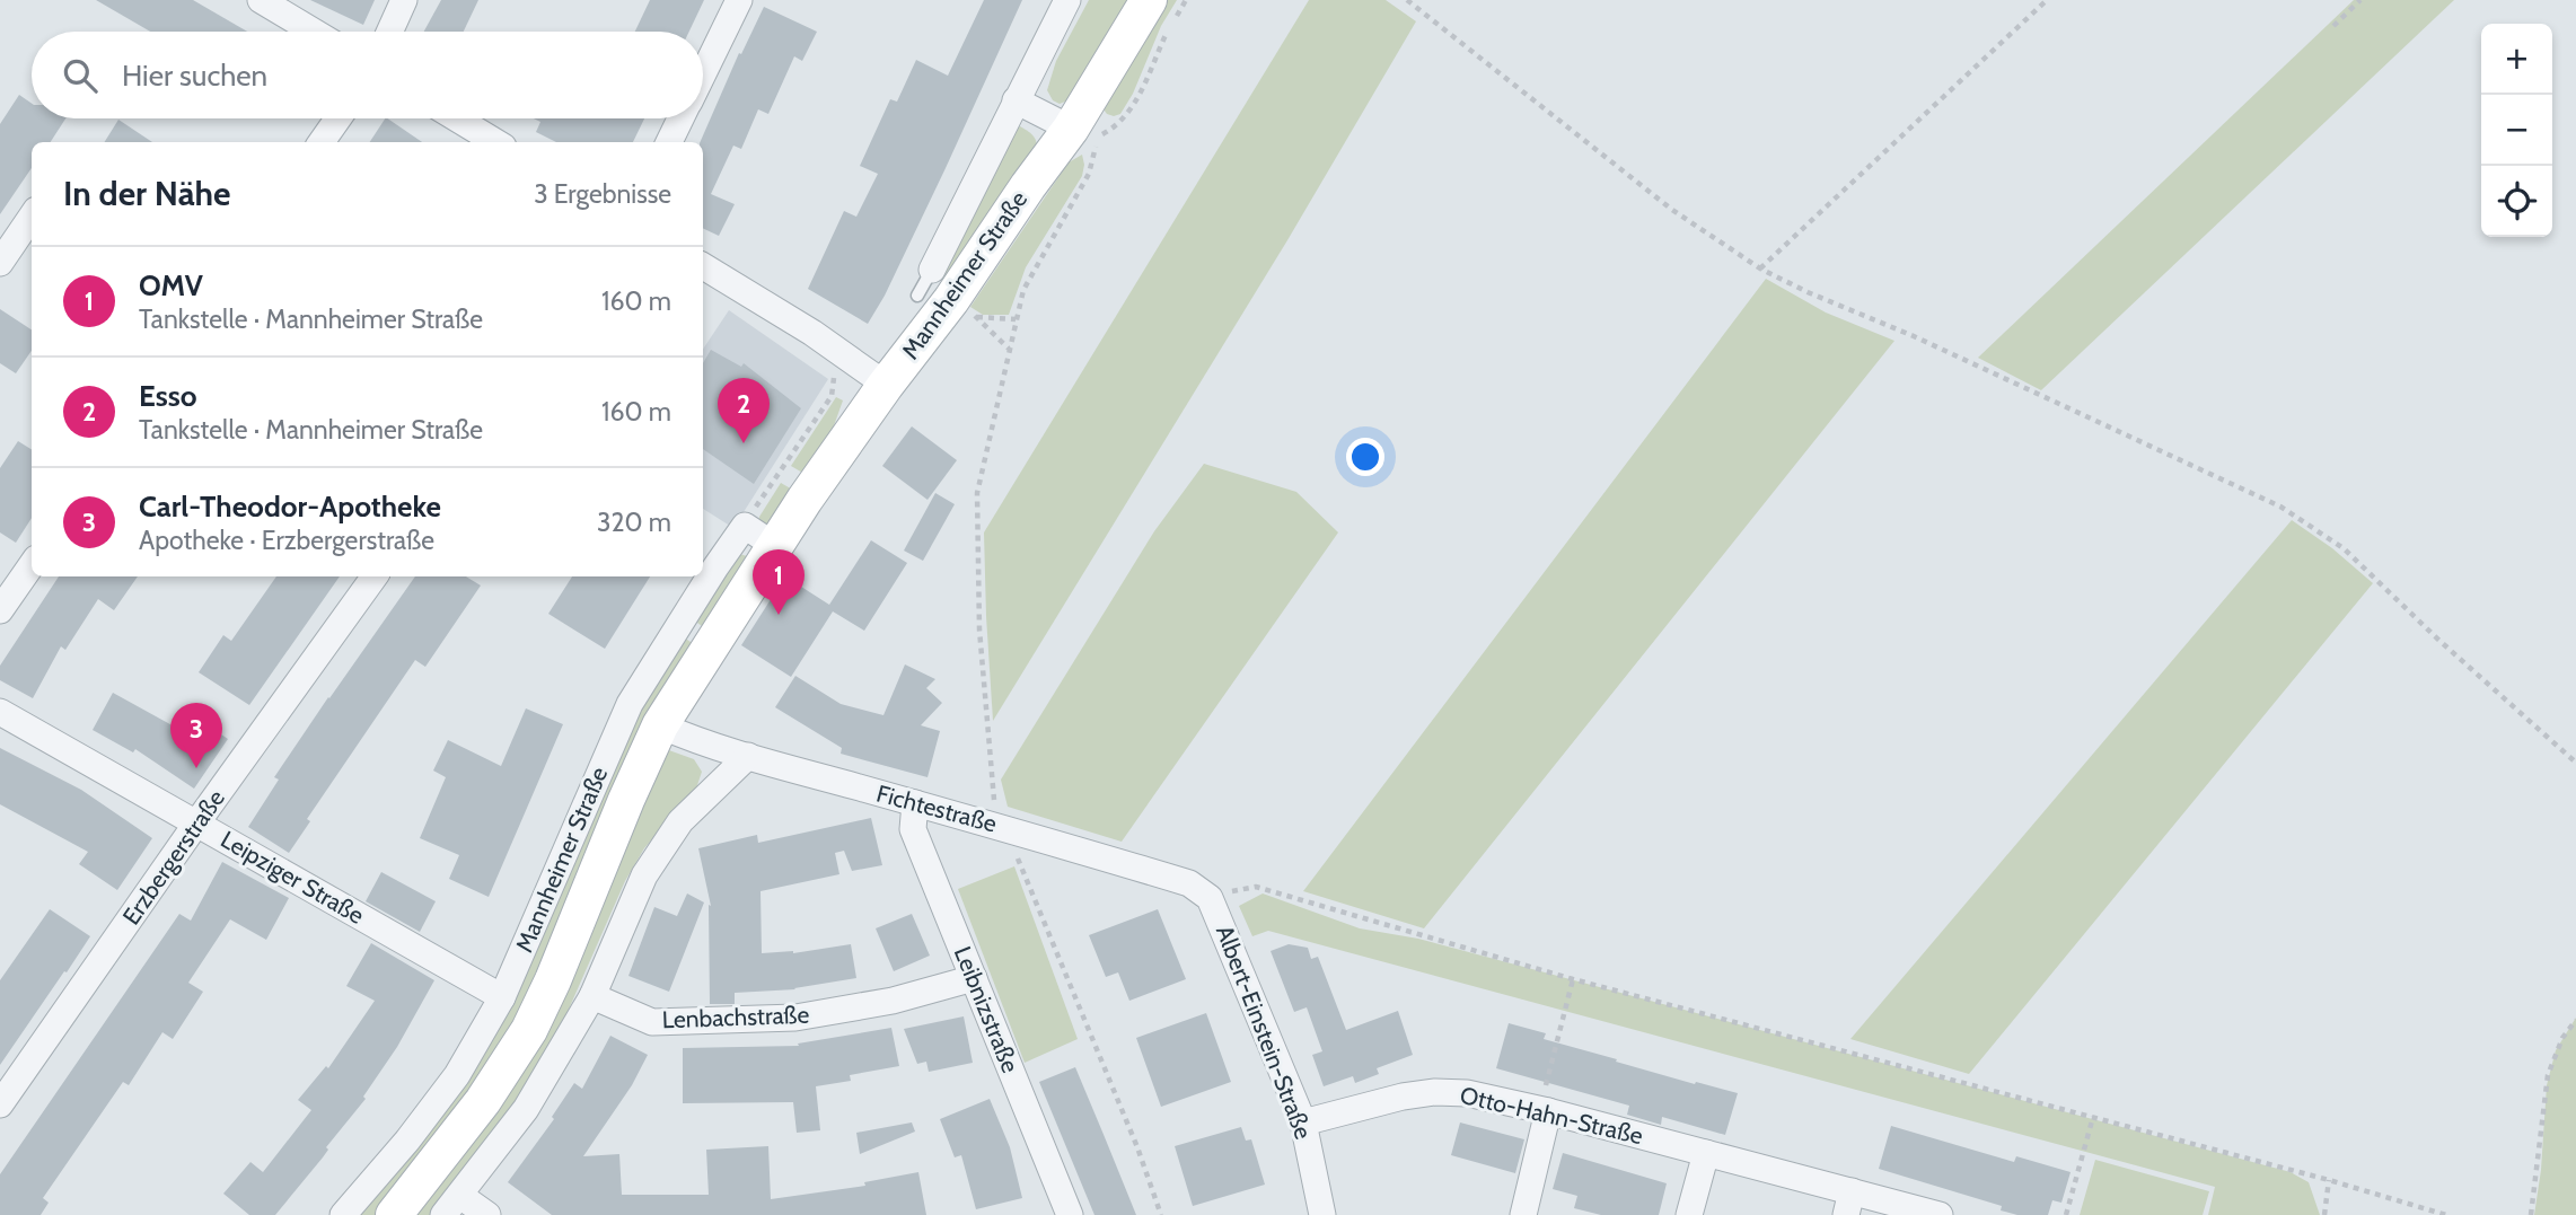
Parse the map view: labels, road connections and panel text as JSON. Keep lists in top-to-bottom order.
{
  "streets": {
    "main road": ["Mannheimer Straße"],
    "street": [
      "Fichtestraße",
      "Erzbergerstraße",
      "Leipziger Straße",
      "Leibnizstraße",
      "Lenbachstraße",
      "Albert-Einstein-Straße",
      "Otto-Hahn-Straße"
    ]
  },
  "crossings": [
    ["Mannheimer Straße", "Fichtestraße"],
    ["Mannheimer Straße", "Leipziger Straße"],
    ["Fichtestraße", "Leibnizstraße"],
    ["Fichtestraße", "Albert-Einstein-Straße"],
    ["Erzbergerstraße", "Leipziger Straße"],
    ["Leibnizstraße", "Lenbachstraße"],
    ["Albert-Einstein-Straße", "Otto-Hahn-Straße"]
  ],
  "page": {
    "map_buttons": ["+", "−"],
    "search": "Hier suchen",
    "heading": ["In der Nähe", "3 Ergebnisse"],
    "list": [
      {
        "mark": "1",
        "name": "OMV",
        "note": "Tankstelle · Mannheimer Straße",
        "value": "160 m"
      },
      {
        "mark": "2",
        "name": "Esso",
        "note": "Tankstelle · Mannheimer Straße",
        "value": "160 m"
      },
      {
        "mark": "3",
        "name": "Carl-Theodor-Apotheke",
        "note": "Apotheke · Erzbergerstraße",
        "value": "320 m"
      }
    ],
    "pins": ["2", "1", "3"]
  }
}
